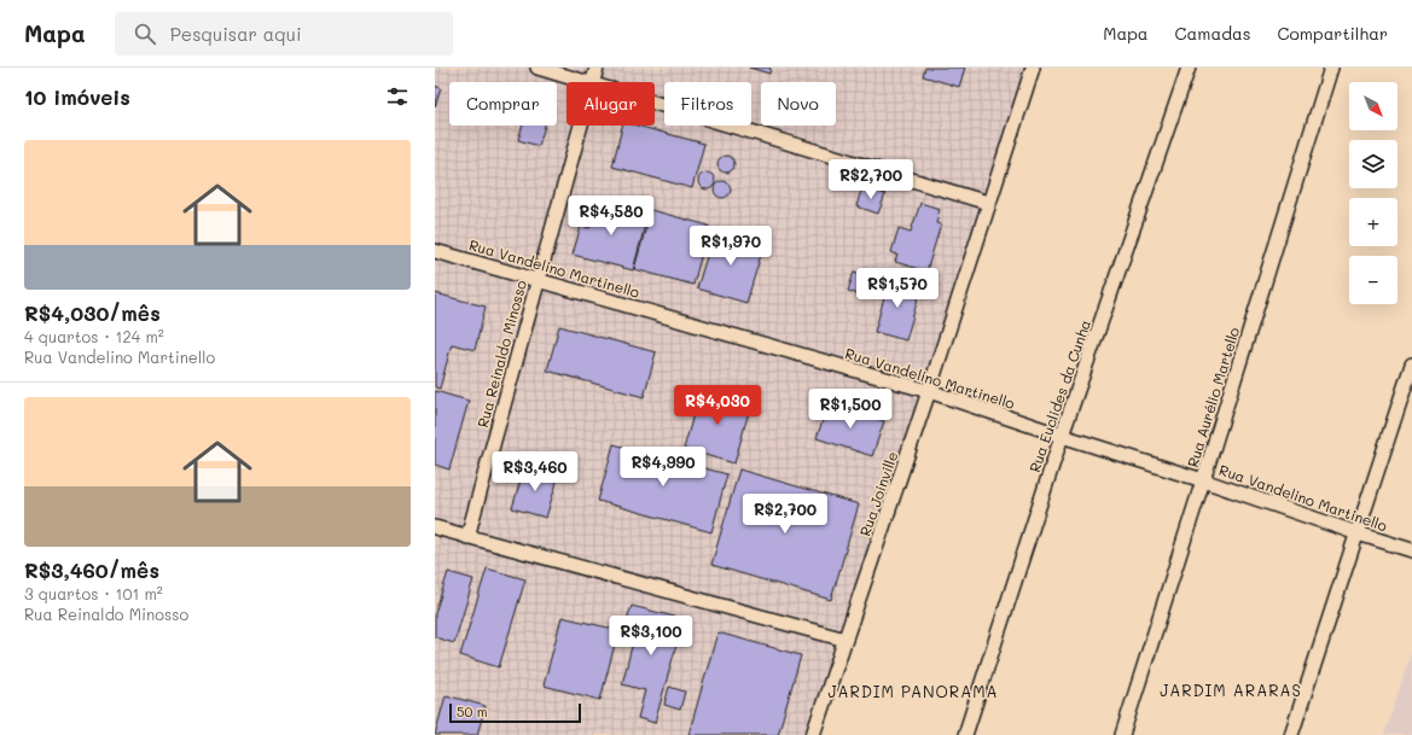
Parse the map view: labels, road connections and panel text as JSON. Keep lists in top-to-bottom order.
{
  "streets": {
    "street": [
      "Rua Vandelino Martinello",
      "Rua Reinaldo Minosso",
      "Rua Euclides da Cunha",
      "Rua Aurélio Martello",
      "Rua Joinville"
    ]
  },
  "crossings": [
    ["Rua Vandelino Martinello", "Rua Reinaldo Minosso"],
    ["Rua Vandelino Martinello", "Rua Euclides da Cunha"],
    ["Rua Vandelino Martinello", "Rua Aurélio Martello"],
    ["Rua Vandelino Martinello", "Rua Joinville"]
  ],
  "districts": ["JARDIM ARARAS", "JARDIM PANORAMA"],
  "scale_bar": "50 m",
  "north": "bottom right",
  "page": {
    "header": "Mapa",
    "search": "Pesquisar aqui",
    "nav": ["Mapa", "Camadas", "Compartilhar"],
    "heading": "10 imóveis",
    "map_buttons": ["+", "−"],
    "chip": [
      "Comprar",
      "Alugar",
      "Filtros",
      "Novo"
    ],
    "list": [
      {
        "name": "R$4,030/mês",
        "note": "4 quartos · 124 m² · Rua Vandelino Martinello"
      },
      {
        "name": "R$3,460/mês",
        "note": "3 quartos · 101 m² · Rua Reinaldo Minosso"
      }
    ],
    "price": [
      "R$2,700",
      "R$4,580",
      "R$1,970",
      "R$1,570",
      "R$4,030",
      "R$1,500",
      "R$4,990",
      "R$3,460",
      "R$2,700",
      "R$3,100"
    ],
    "scale": "50 m"
  }
}
